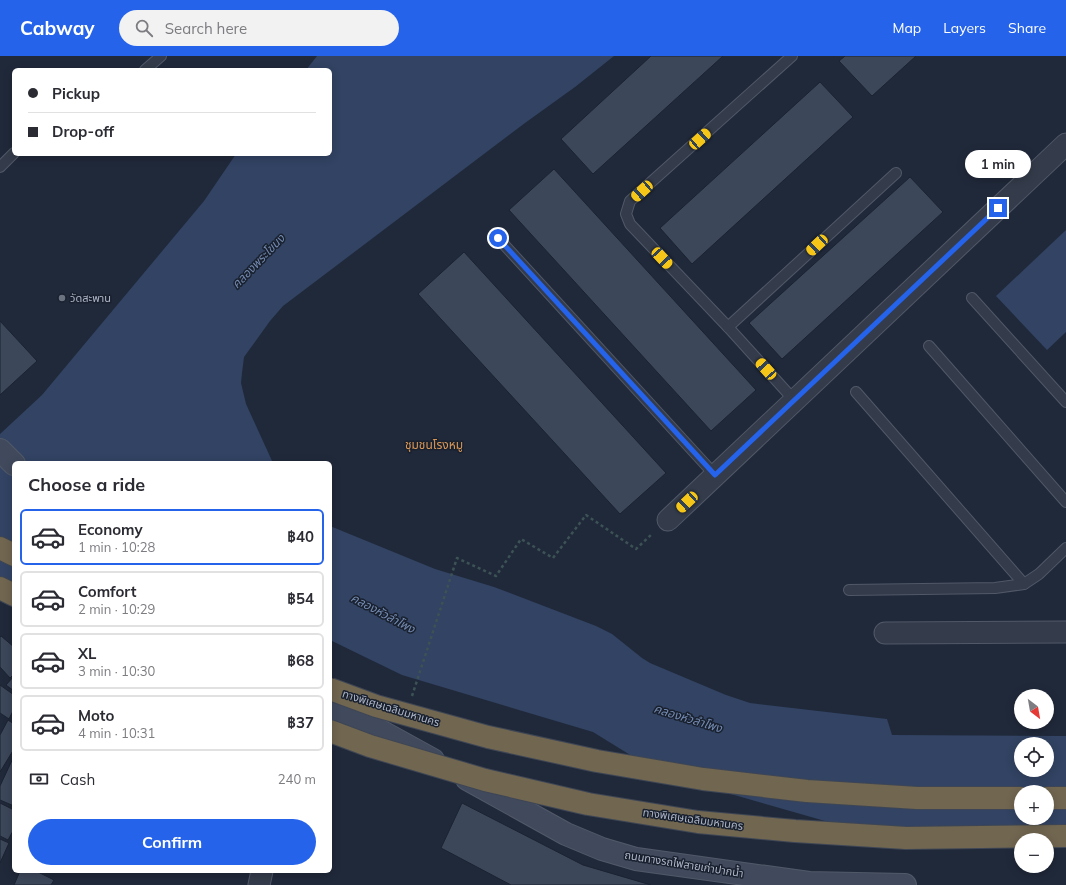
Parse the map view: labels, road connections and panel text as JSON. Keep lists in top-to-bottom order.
{
  "streets": {
    "highway": ["ทางพิเศษเฉลิมมหานคร"],
    "main road": ["ถนนทางรถไฟสายเก่าปากน้ำ"]
  },
  "districts": ["ชุมชนโรงหมู"],
  "water": ["คลองพระโขนง", "คลองหัวลำโพง"],
  "places": ["วัดสะพาน"],
  "north": "bottom right",
  "page": {
    "header": "Cabway",
    "search": "Search here",
    "nav": ["Map", "Layers", "Share"],
    "banner": ["Pickup", "Drop-off"],
    "bubble": "1 min",
    "heading": "Choose a ride",
    "list": [
      {
        "name": "Economy",
        "note": "1 min · 10:28",
        "value": "฿40"
      },
      {
        "name": "Comfort",
        "note": "2 min · 10:29",
        "value": "฿54"
      },
      {
        "name": "XL",
        "note": "3 min · 10:30",
        "value": "฿68"
      },
      {
        "name": "Moto",
        "note": "4 min · 10:31",
        "value": "฿37"
      }
    ],
    "map_buttons": ["+", "−"],
    "pay": ["Cash", "240 m"],
    "buttons": "Confirm"
  }
}
